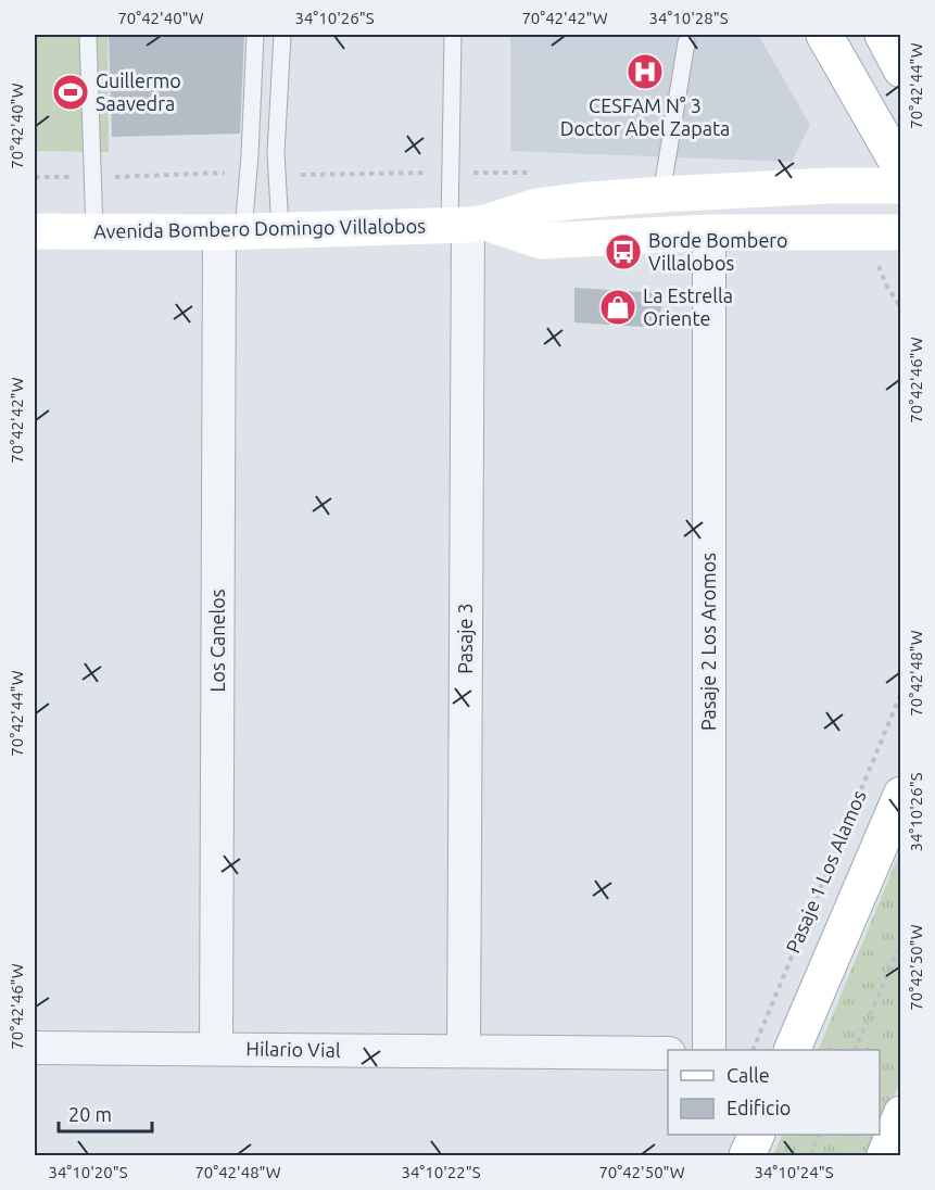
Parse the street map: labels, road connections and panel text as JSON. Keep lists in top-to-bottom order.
{
  "streets": {
    "street": [
      "Avenida Bombero Domingo Villalobos",
      "Pasaje 3",
      "Los Canelos",
      "Pasaje 2 Los Aromos",
      "Hilario Vial"
    ],
    "path": ["Pasaje 1 Los Alamos"]
  },
  "crossings": [
    ["Avenida Bombero Domingo Villalobos", "Pasaje 3"],
    ["Avenida Bombero Domingo Villalobos", "Los Canelos"],
    ["Avenida Bombero Domingo Villalobos", "Pasaje 2 Los Aromos"],
    ["Pasaje 3", "Hilario Vial"],
    ["Los Canelos", "Hilario Vial"]
  ],
  "places": {
    "hospital": ["CESFAM N° 3 Doctor Abel Zapata"],
    "sports": ["Guillermo Saavedra"],
    "bus stop": ["Borde Bombero Villalobos"],
    "shop": ["La Estrella Oriente"]
  },
  "legend": ["Calle", "Edificio"],
  "scale_bar": "20 m",
  "coordinates": [
    "70°42'40\"W",
    "34°10'26\"S",
    "70°42'42\"W",
    "34°10'28\"S",
    "70°42'44\"W",
    "70°42'46\"W",
    "70°42'48\"W",
    "70°42'50\"W",
    "34°10'20\"S",
    "34°10'22\"S",
    "34°10'24\"S"
  ]
}
